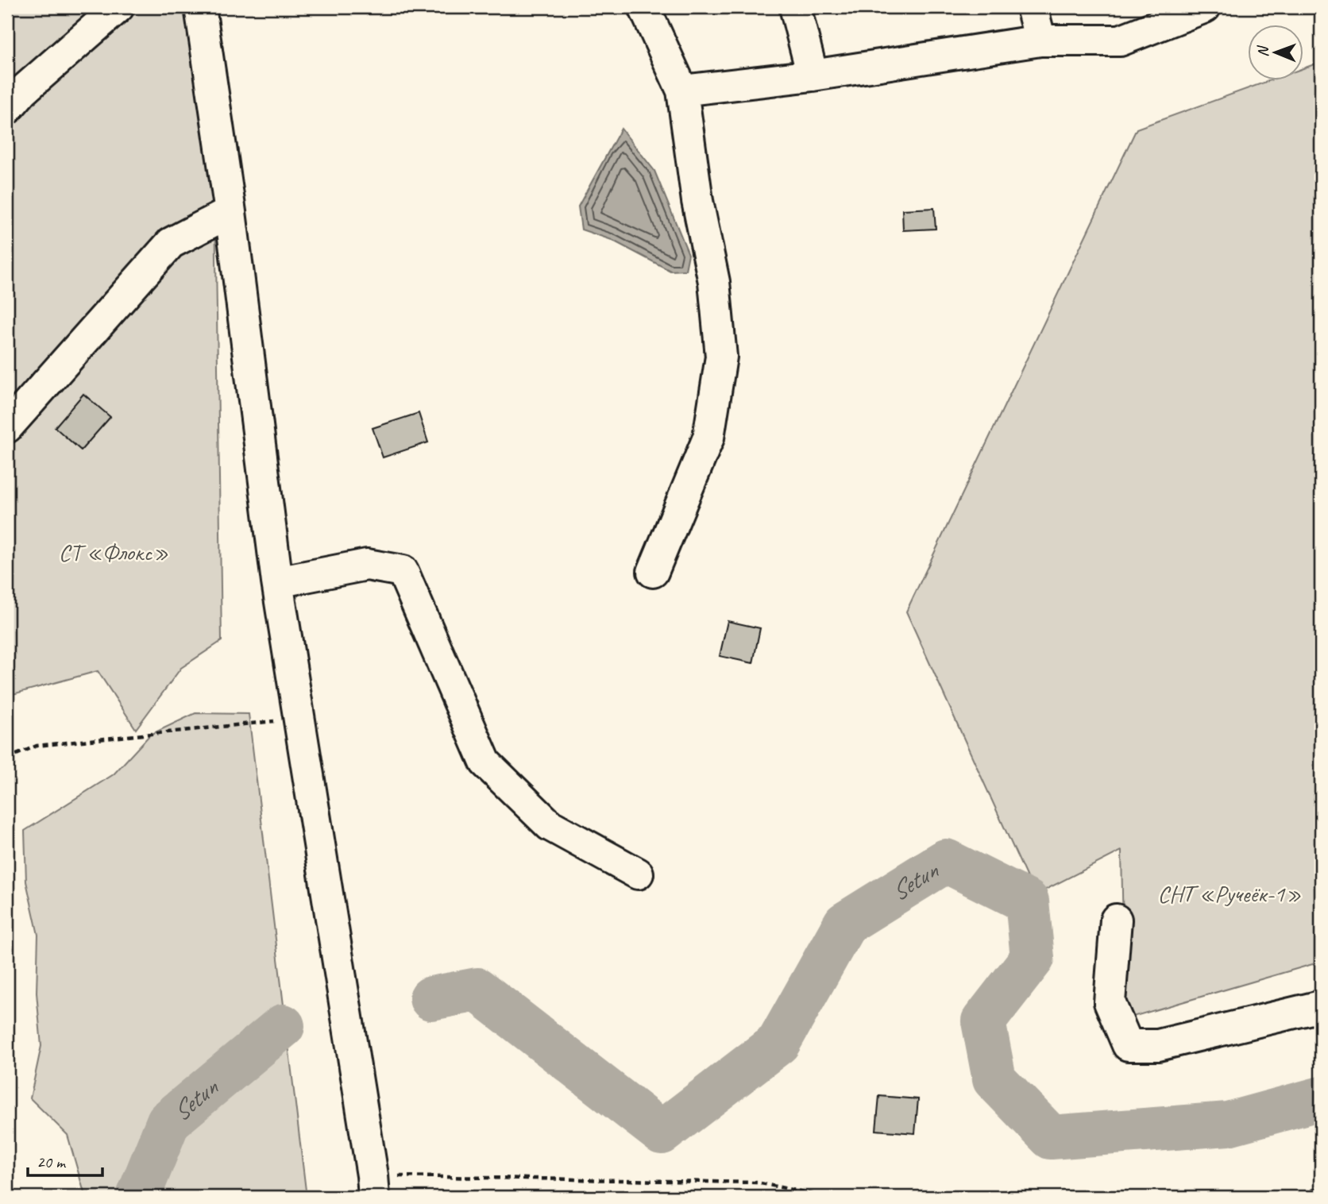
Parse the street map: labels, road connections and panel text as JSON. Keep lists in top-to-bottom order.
{
  "water": ["Setun"],
  "parks": ["СТ «Флокс»", "СНТ «Ручеёк-1»"],
  "scale_bar": "20 m",
  "north": "left"
}
